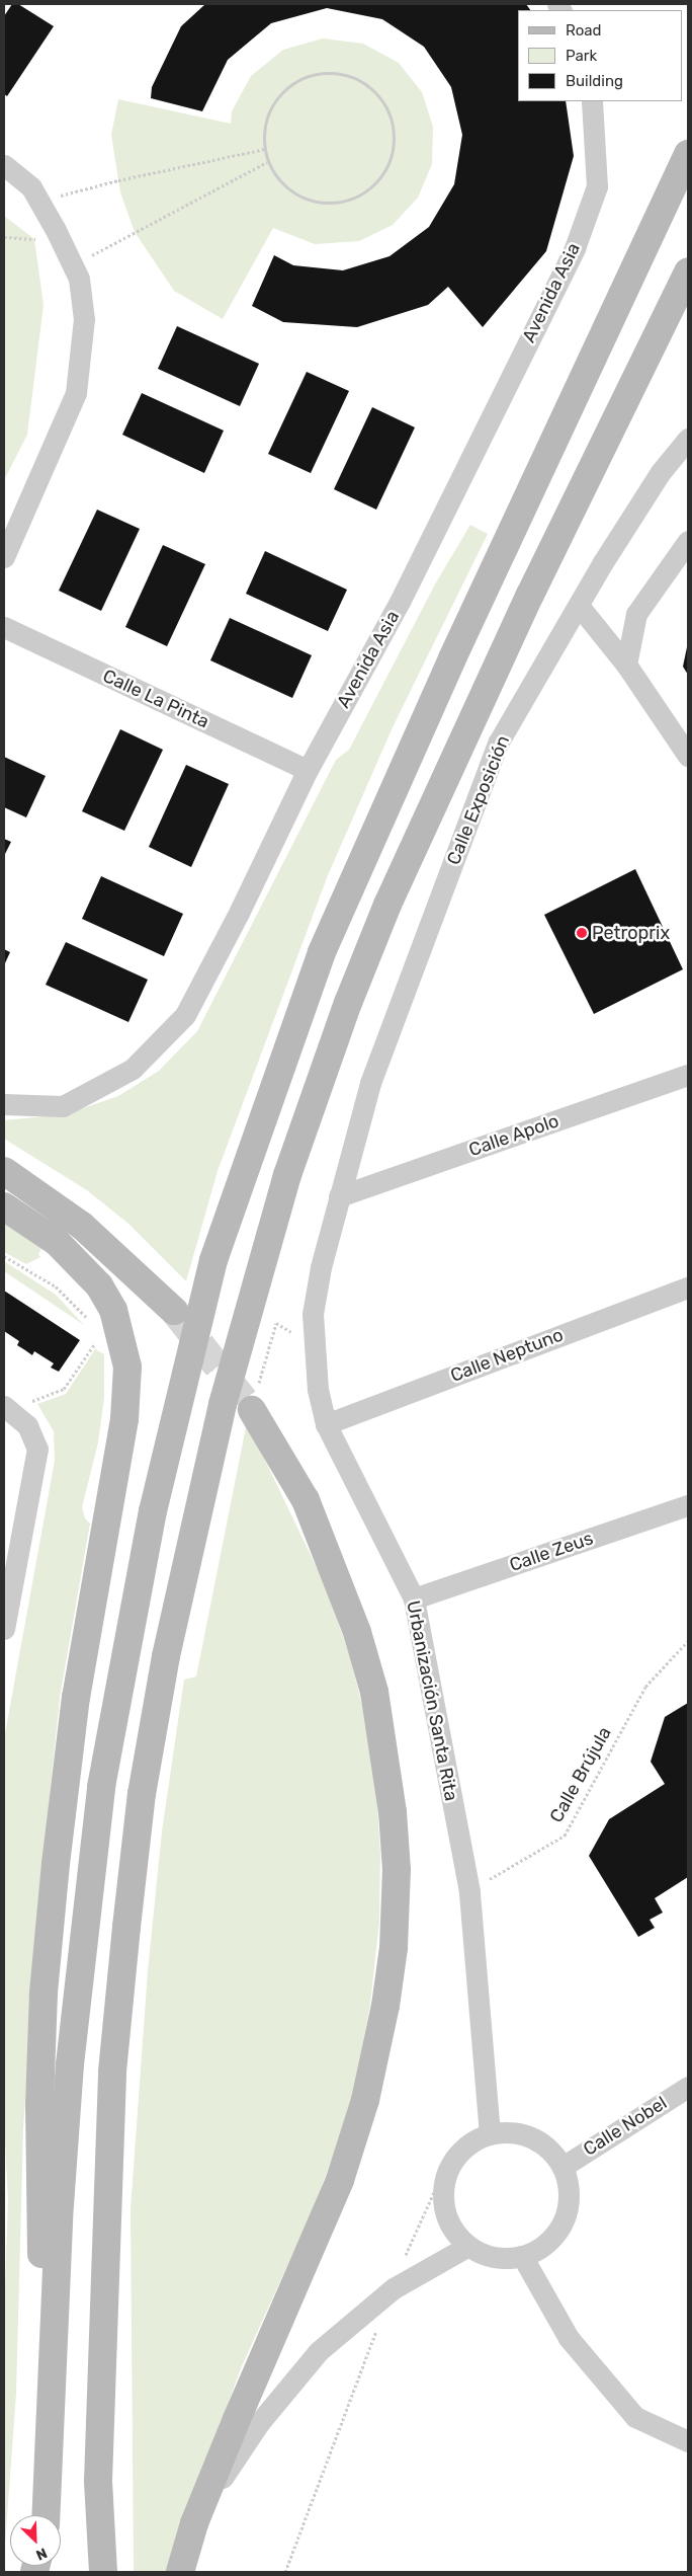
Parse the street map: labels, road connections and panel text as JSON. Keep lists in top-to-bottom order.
{
  "streets": {
    "street": [
      "Avenida Asia",
      "Calle La Pinta",
      "Calle Exposición",
      "Calle Apolo",
      "Calle Neptuno",
      "Calle Zeus",
      "Urbanización Santa Rita",
      "Calle Nobel"
    ],
    "path": ["Calle Brújula"]
  },
  "crossings": [
    ["Avenida Asia", "Calle La Pinta"],
    ["Calle Exposición", "Calle Apolo"],
    ["Calle Exposición", "Urbanización Santa Rita"],
    ["Calle Apolo", "Urbanización Santa Rita"],
    ["Calle Neptuno", "Urbanización Santa Rita"],
    ["Calle Zeus", "Urbanización Santa Rita"],
    ["Urbanización Santa Rita", "Calle Brújula"],
    ["Urbanización Santa Rita", "Calle Nobel"]
  ],
  "places": ["Petroprix"],
  "legend": ["Road", "Park", "Building"],
  "north": "bottom right"
}
